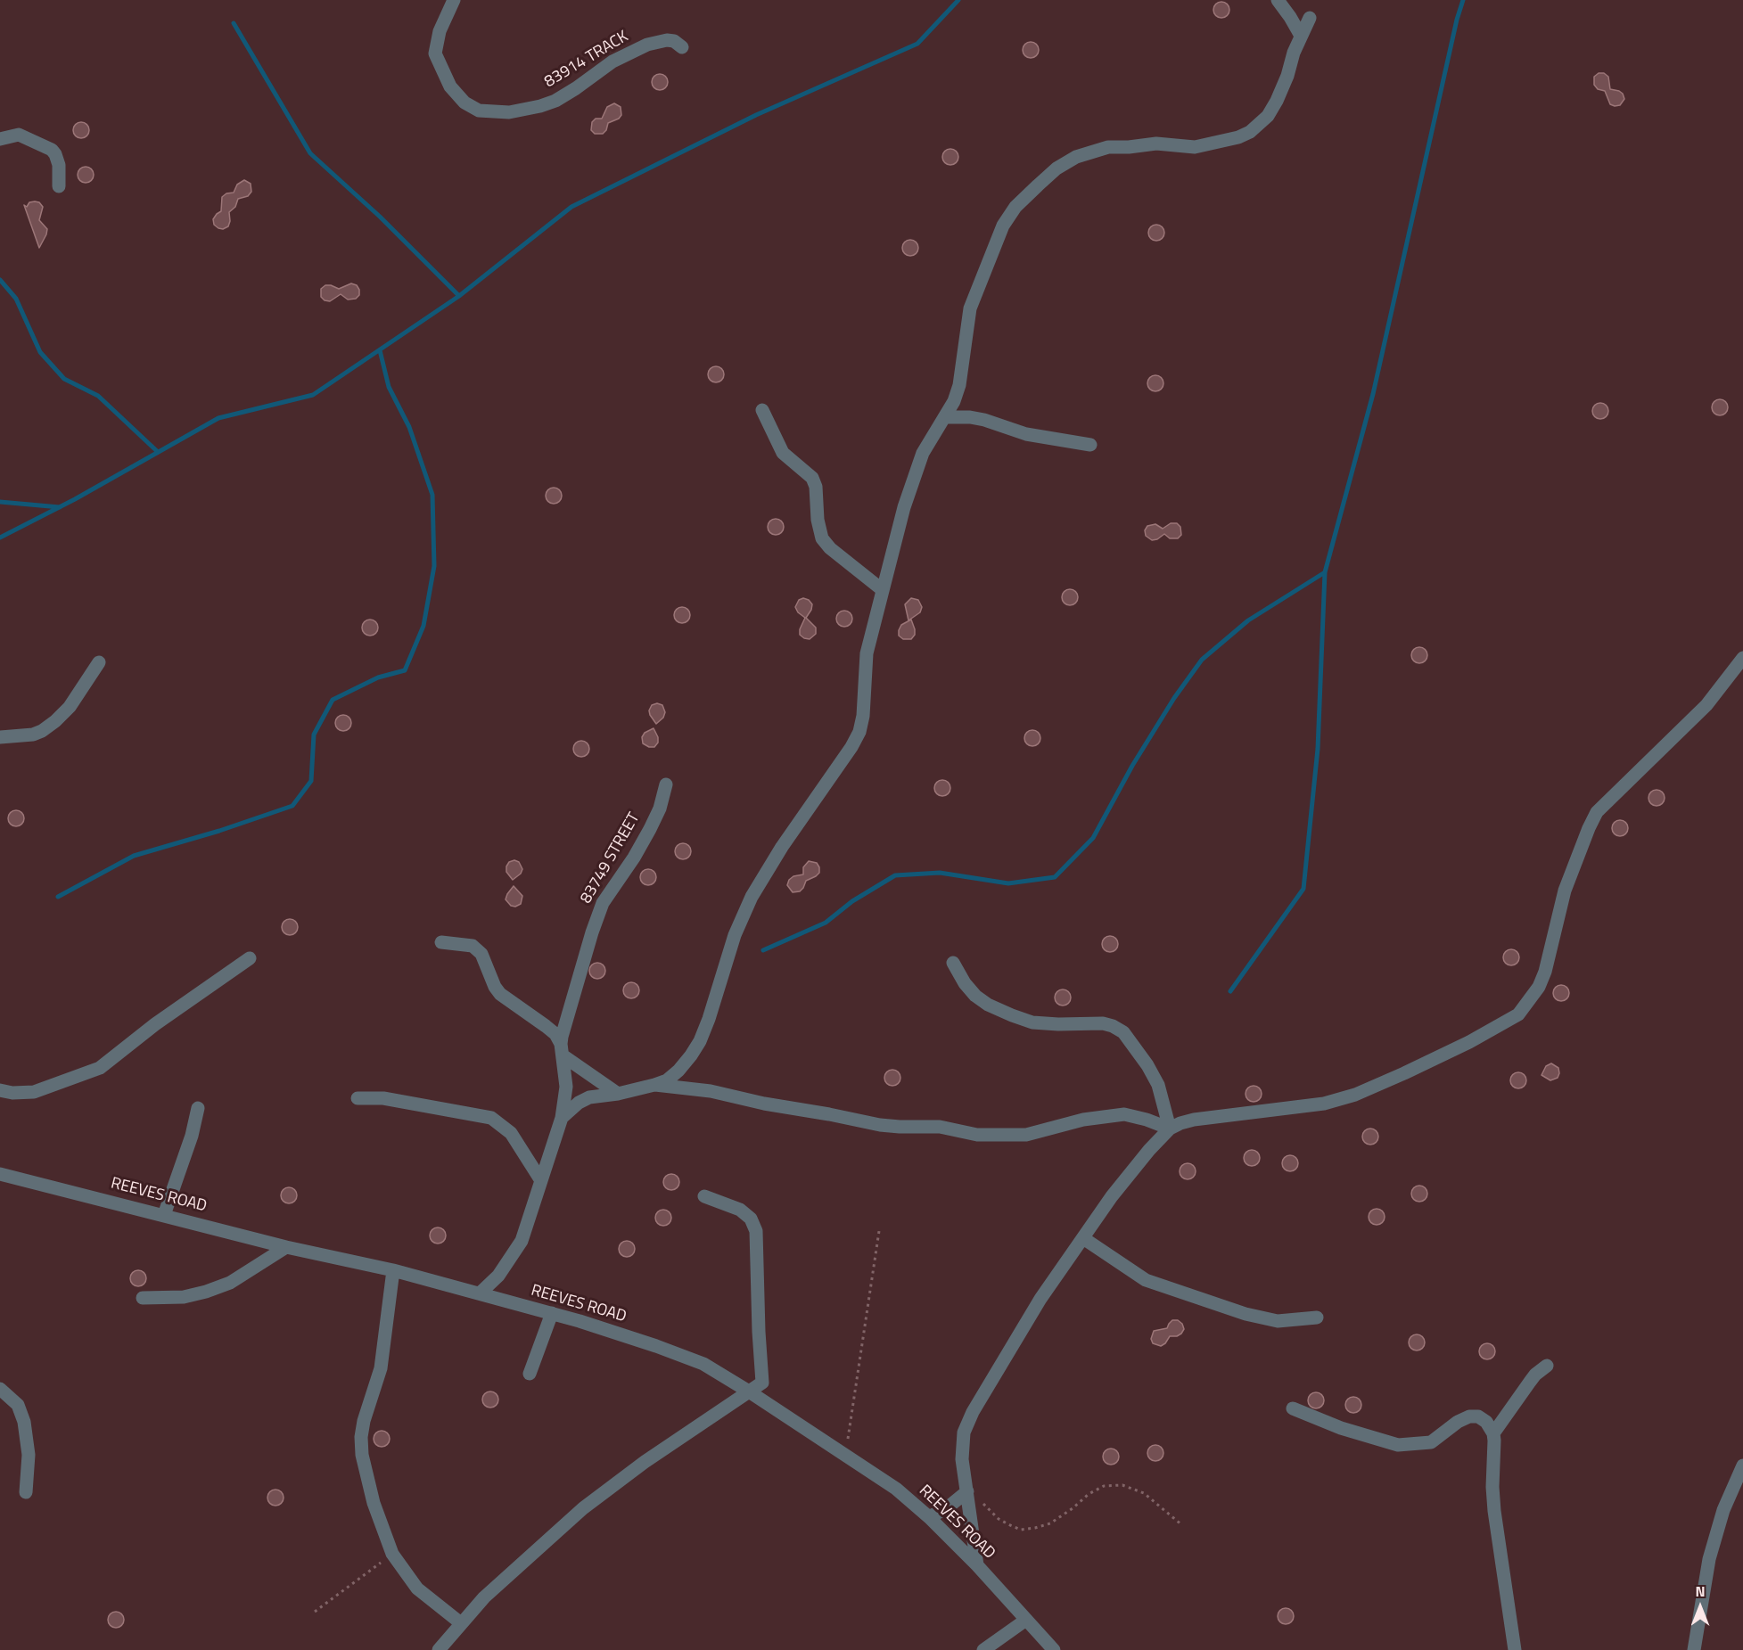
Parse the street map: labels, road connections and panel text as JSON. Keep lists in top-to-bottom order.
{
  "streets": {
    "street": ["83914 TRACK", "83749 STREET", "REEVES ROAD"]
  },
  "crossings": [
    ["83749 STREET", "REEVES ROAD"]
  ],
  "north": "top"
}
